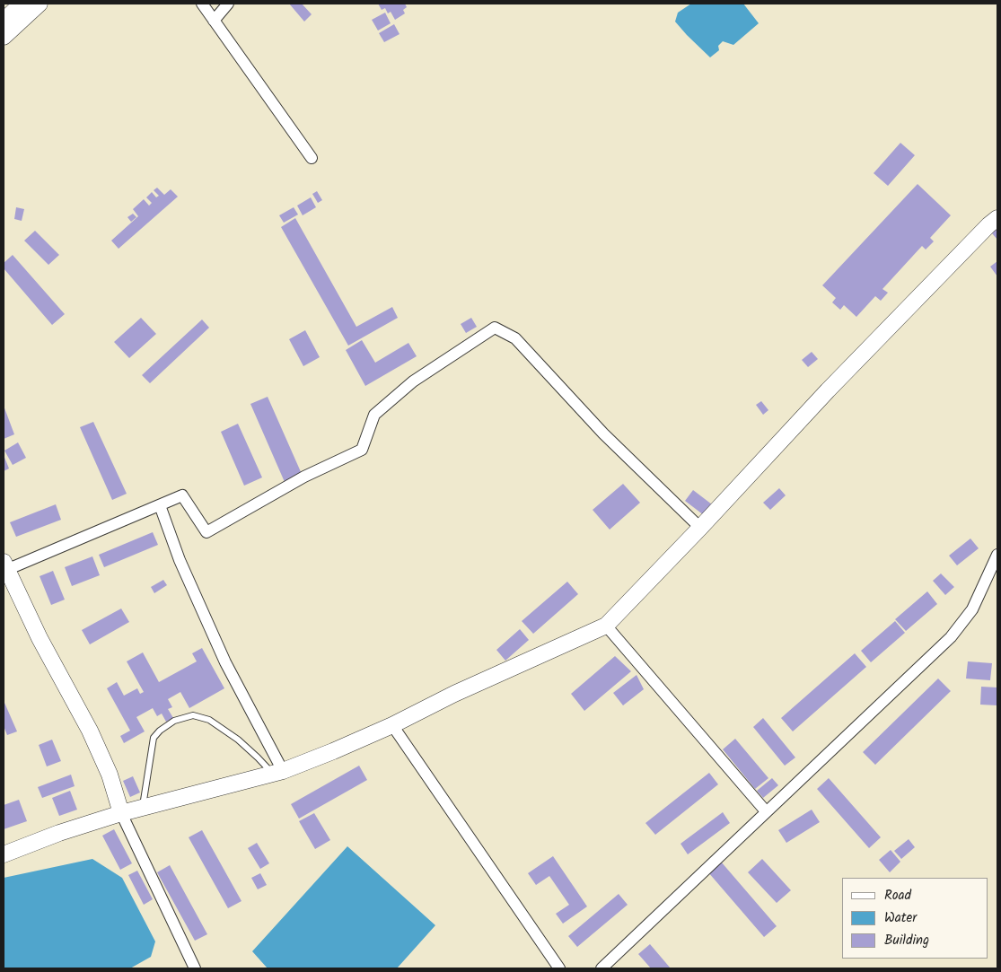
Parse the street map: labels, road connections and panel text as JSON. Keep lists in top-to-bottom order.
{
  "legend": ["Road", "Water", "Building"]
}
